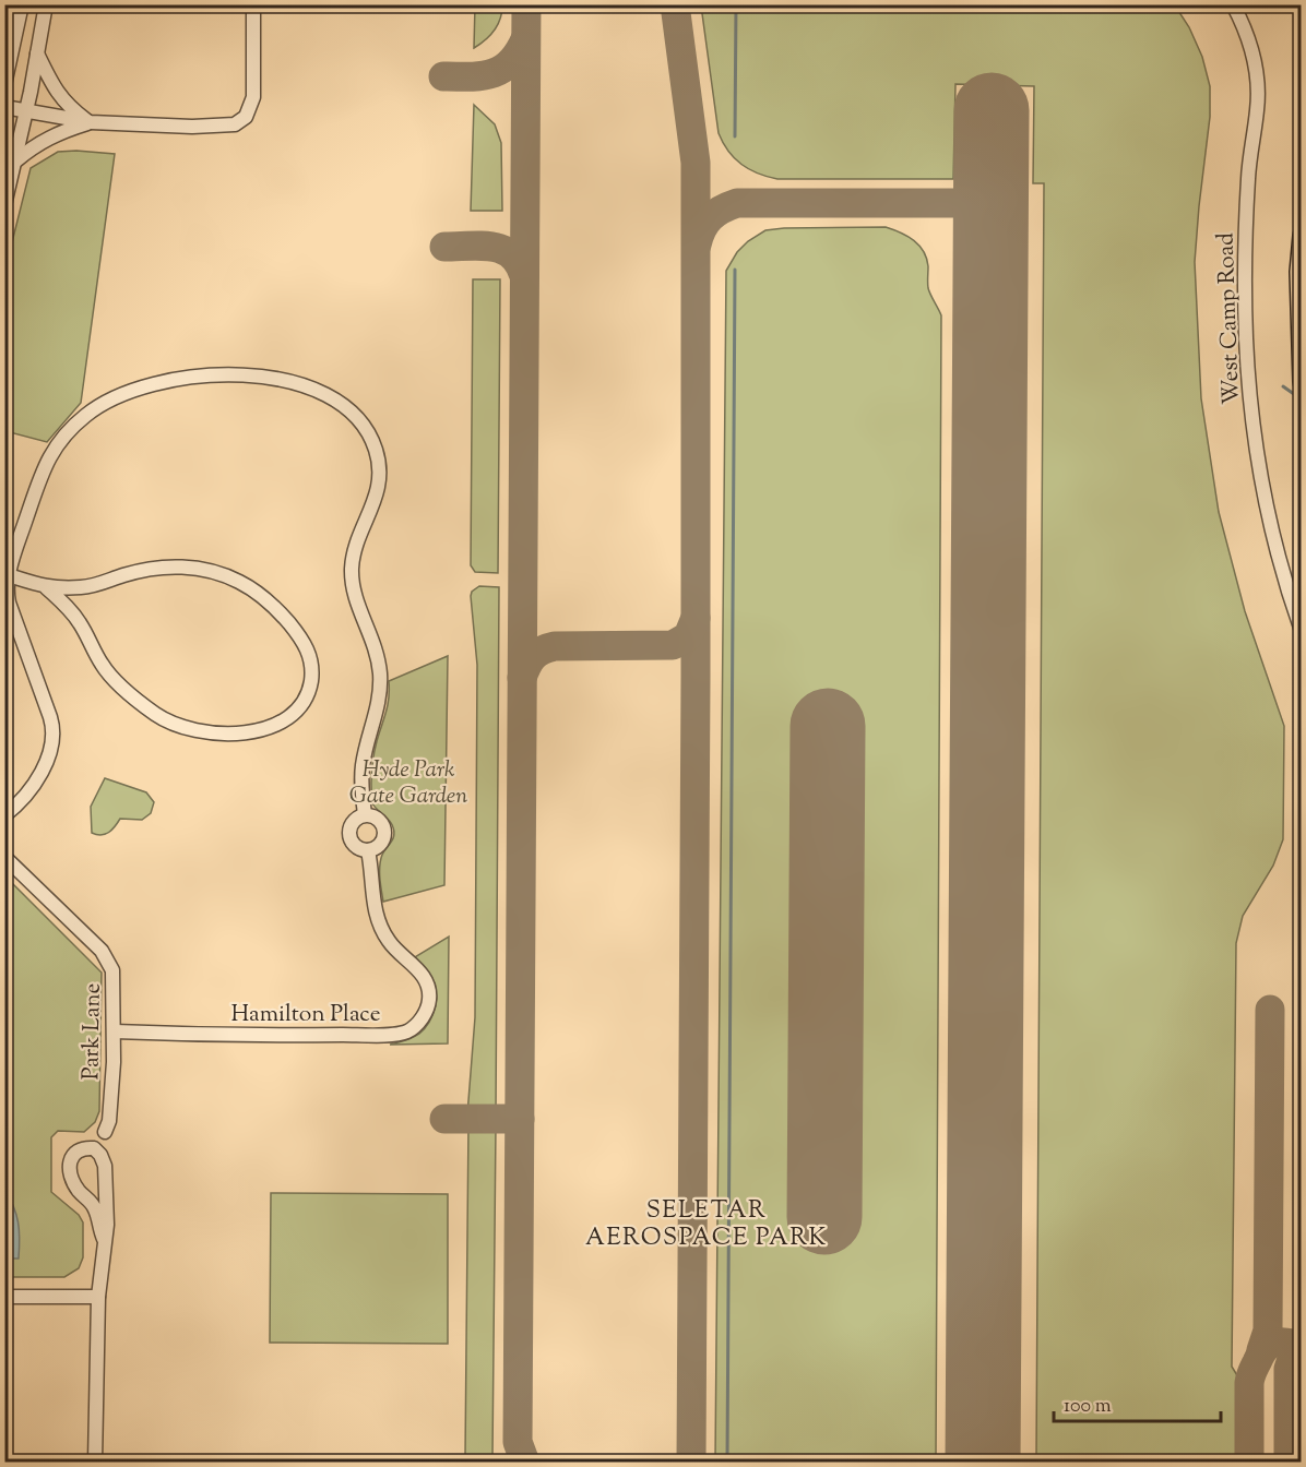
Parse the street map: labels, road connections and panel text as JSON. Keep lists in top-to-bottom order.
{
  "streets": {
    "street": ["West Camp Road", "Hamilton Place", "Park Lane"]
  },
  "crossings": [
    ["Hamilton Place", "Park Lane"]
  ],
  "districts": ["SELETAR AEROSPACE PARK"],
  "parks": ["Hyde Park Gate Garden"],
  "scale_bar": "100 m"
}
